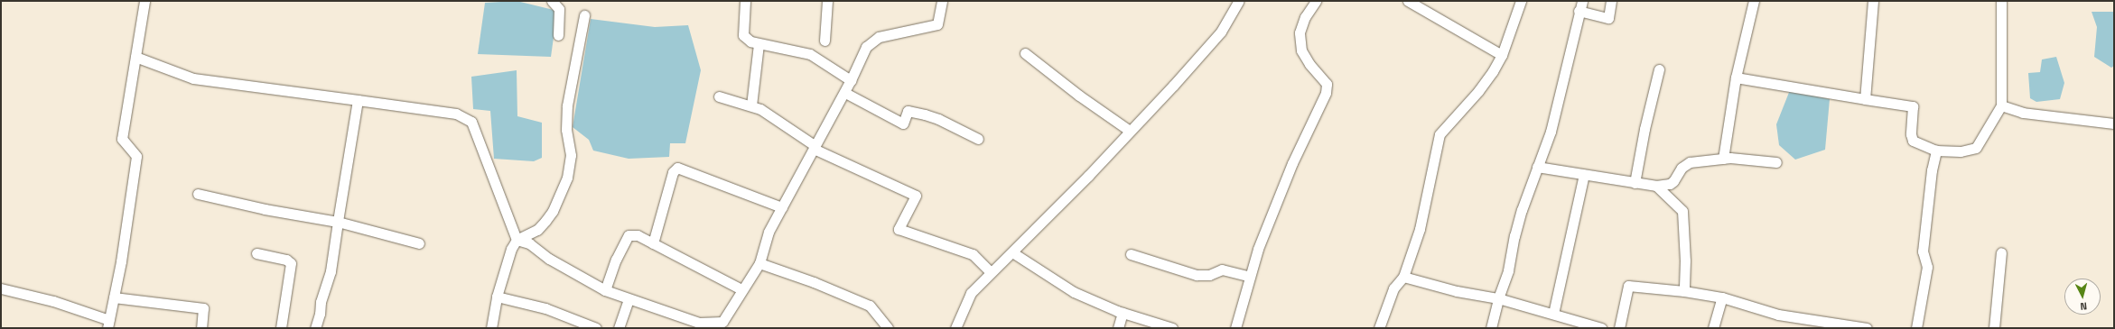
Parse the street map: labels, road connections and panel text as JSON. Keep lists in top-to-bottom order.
{
  "north": "bottom"
}
